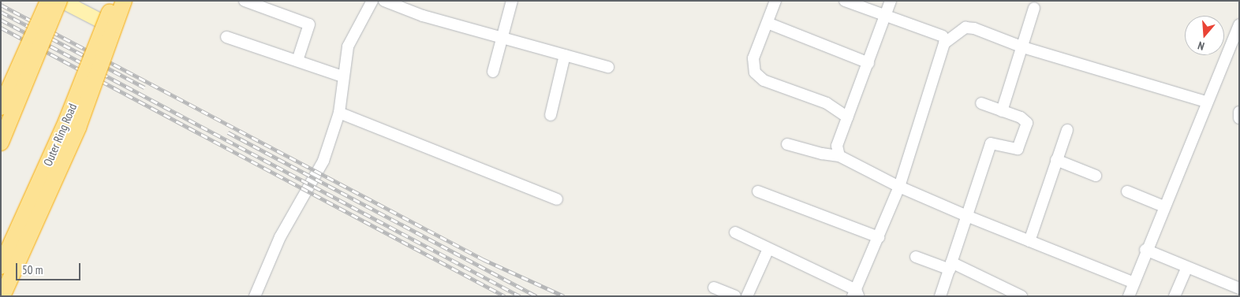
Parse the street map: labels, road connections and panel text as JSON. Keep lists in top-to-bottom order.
{
  "streets": {
    "highway": ["Outer Ring Road"]
  },
  "scale_bar": "50 m",
  "north": "bottom"
}
